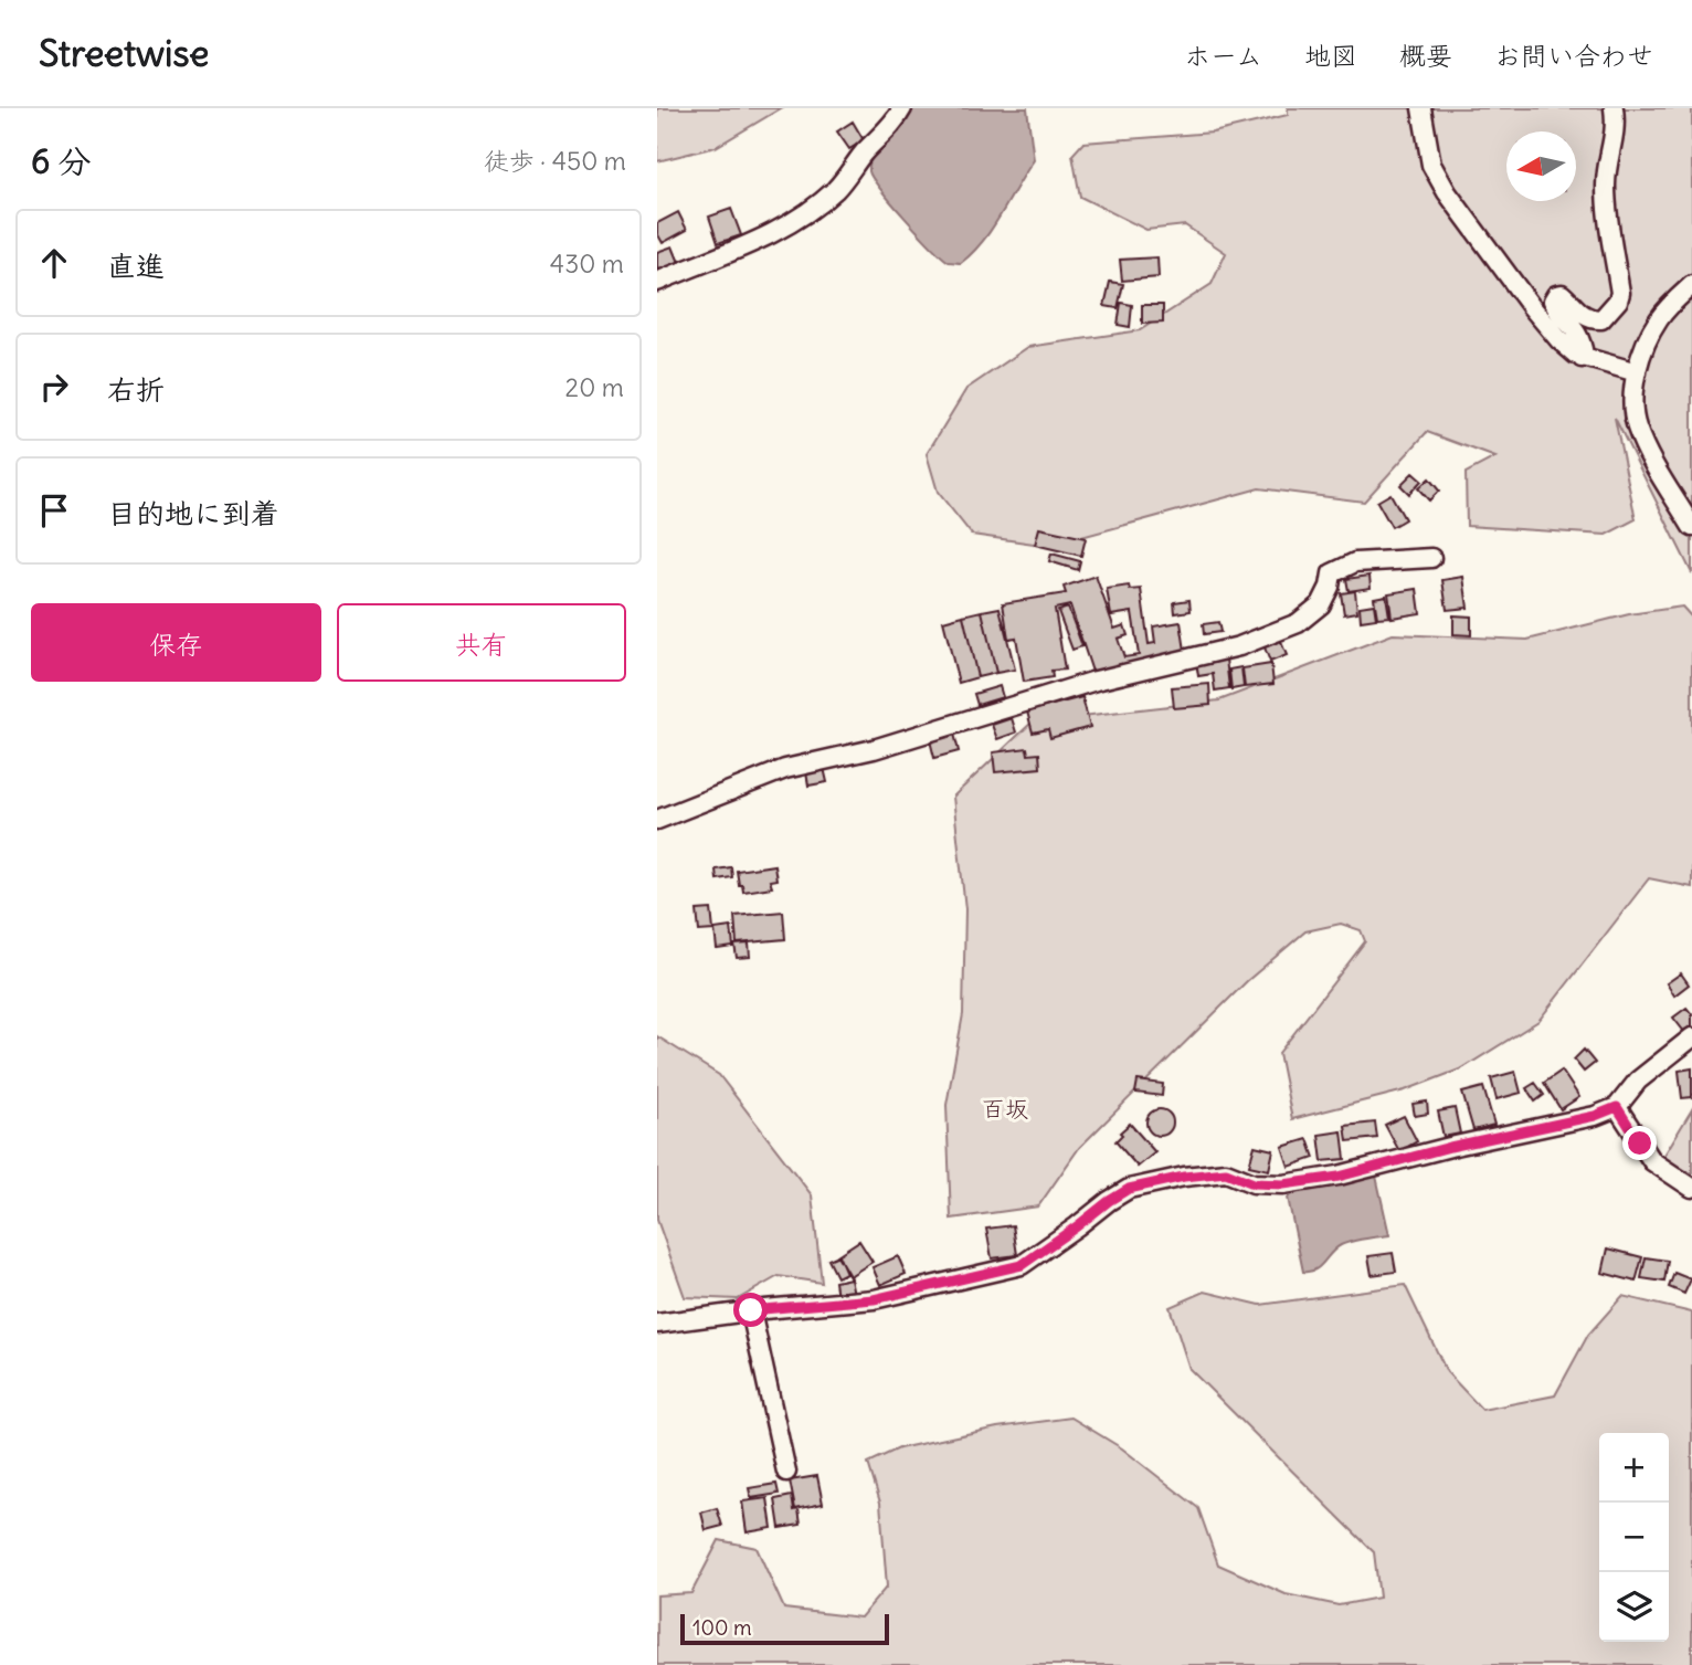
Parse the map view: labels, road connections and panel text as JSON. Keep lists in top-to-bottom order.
{
  "districts": ["百坂"],
  "scale_bar": "100 m",
  "north": "left",
  "page": {
    "header": "Streetwise",
    "nav": [
      "ホーム",
      "地図",
      "概要",
      "お問い合わせ"
    ],
    "heading": ["6 分", "徒歩 · 450 m"],
    "list": [
      ["直進", "430 m"],
      ["右折", "20 m"],
      "目的地に到着"
    ],
    "buttons": ["保存", "共有"],
    "map_buttons": ["+", "−"],
    "scale": "100 m"
  }
}
